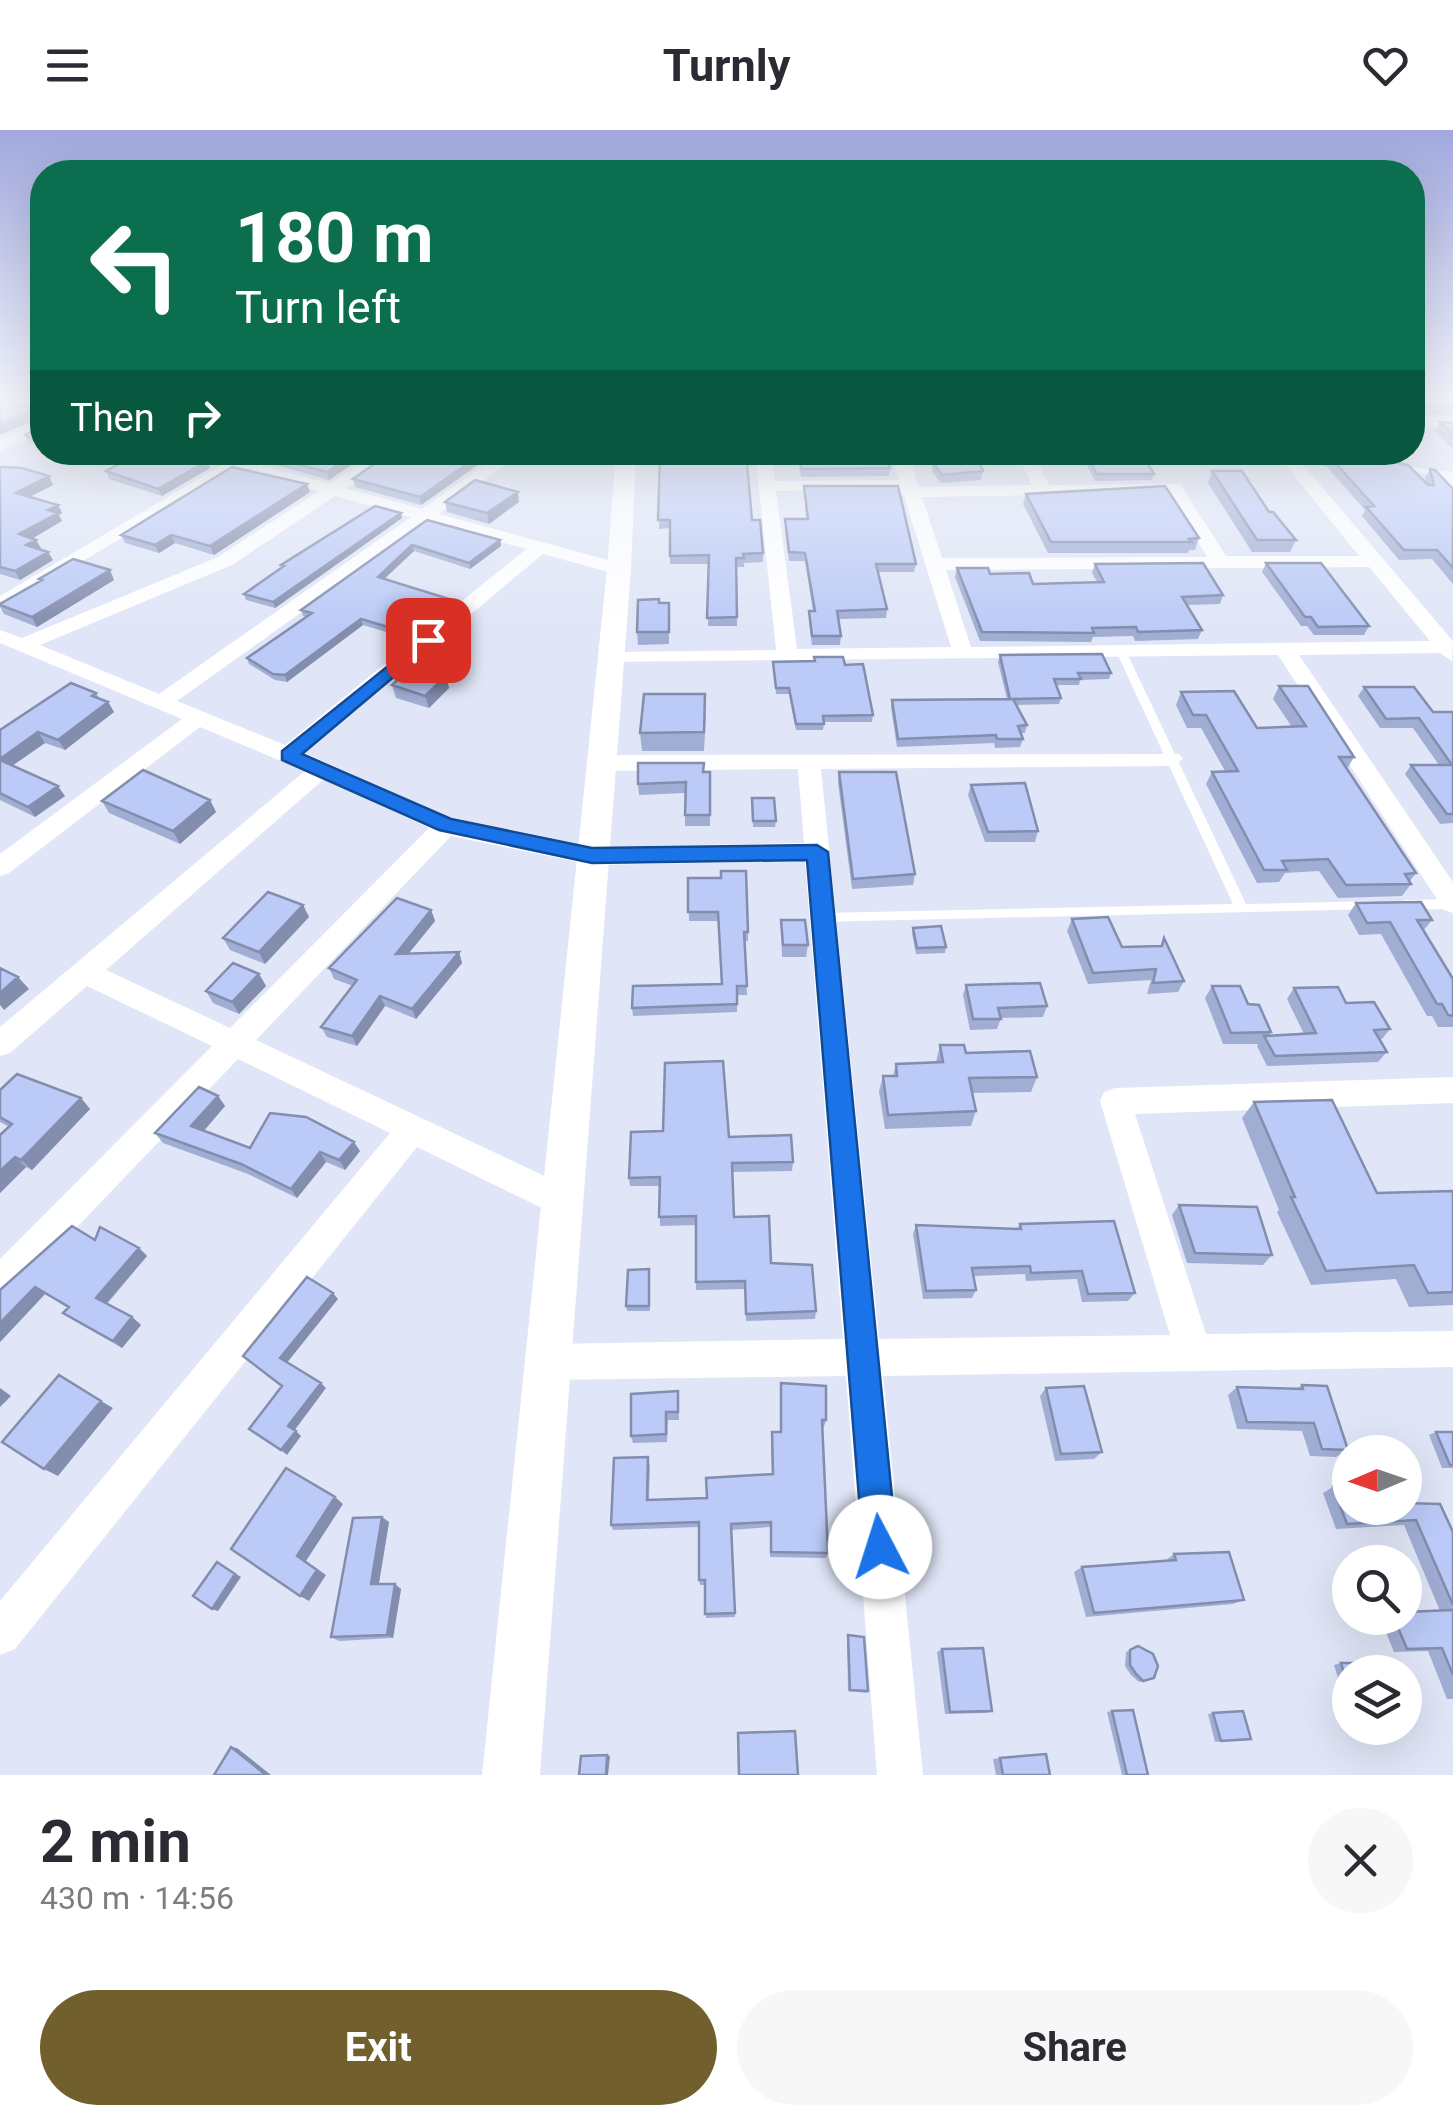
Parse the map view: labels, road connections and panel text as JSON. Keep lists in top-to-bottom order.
{
  "north": "left",
  "page": {
    "header": "Turnly",
    "turn": ["180 m", "Turn left"],
    "then": "Then",
    "heading": ["2 min", "430 m · 14:56"],
    "buttons": ["Exit", "Share"]
  }
}
